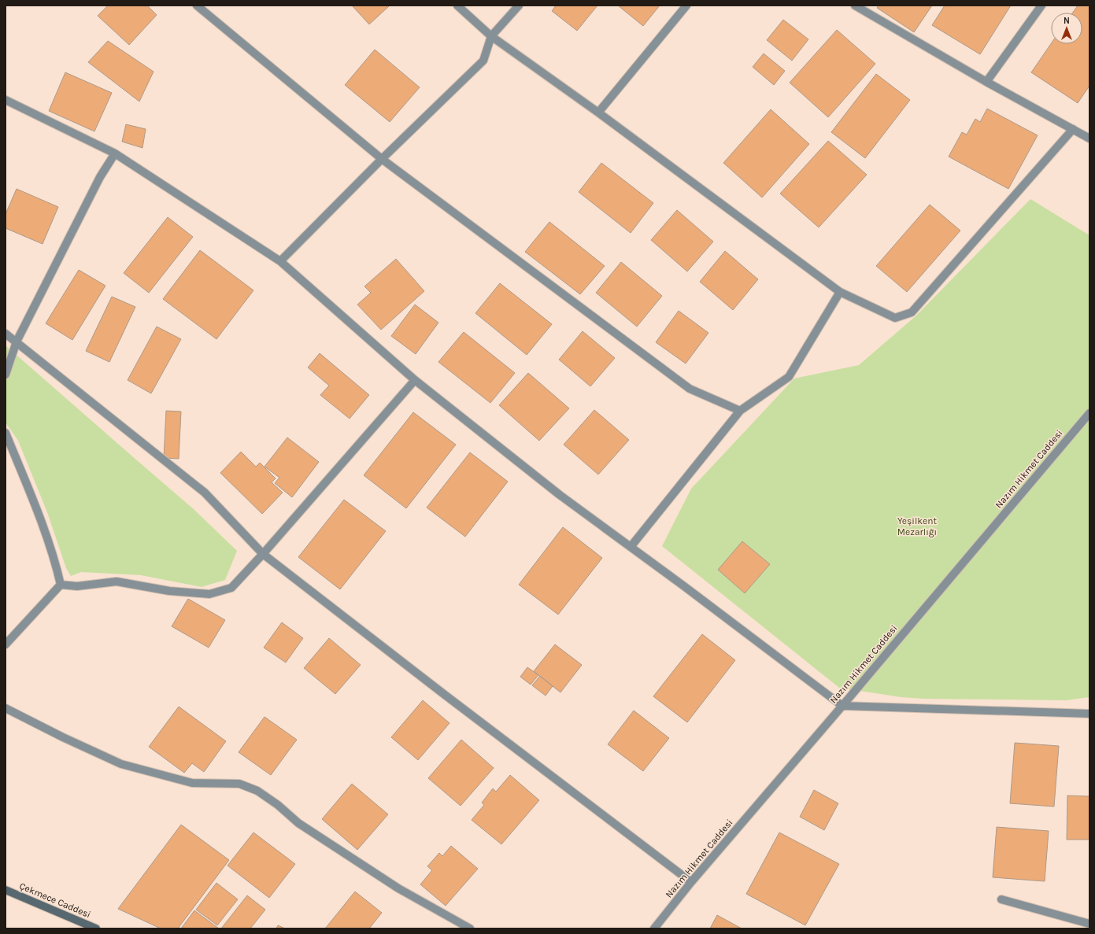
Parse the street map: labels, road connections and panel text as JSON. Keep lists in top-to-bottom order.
{
  "streets": {
    "main road": ["Çekmece Caddesi"],
    "street": ["Nazım Hikmet Caddesi"]
  },
  "parks": ["Yeşilkent Mezarlığı"],
  "north": "top"
}
